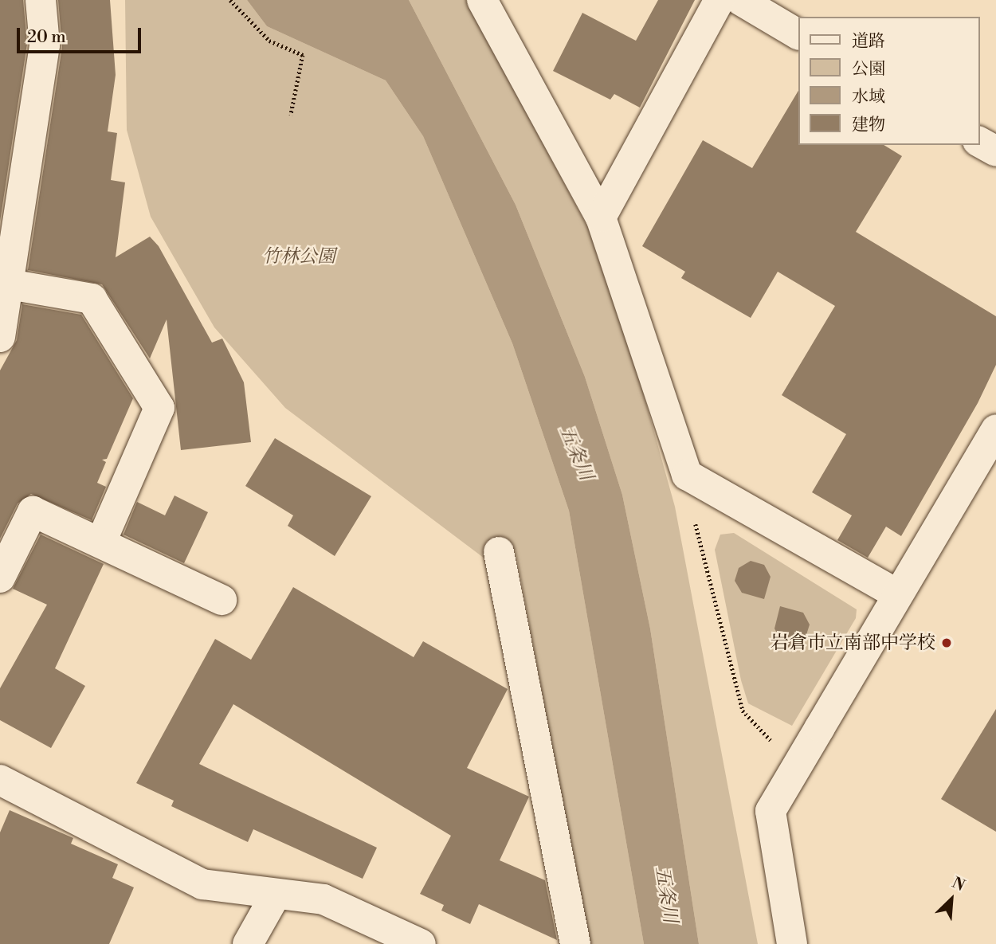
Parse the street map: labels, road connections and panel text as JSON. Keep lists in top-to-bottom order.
{
  "water": ["五条川"],
  "parks": ["竹林公園"],
  "places": ["岩倉市立南部中学校"],
  "legend": [
    "道路",
    "公園",
    "水域",
    "建物"
  ],
  "scale_bar": "20 m",
  "north": "top right"
}
